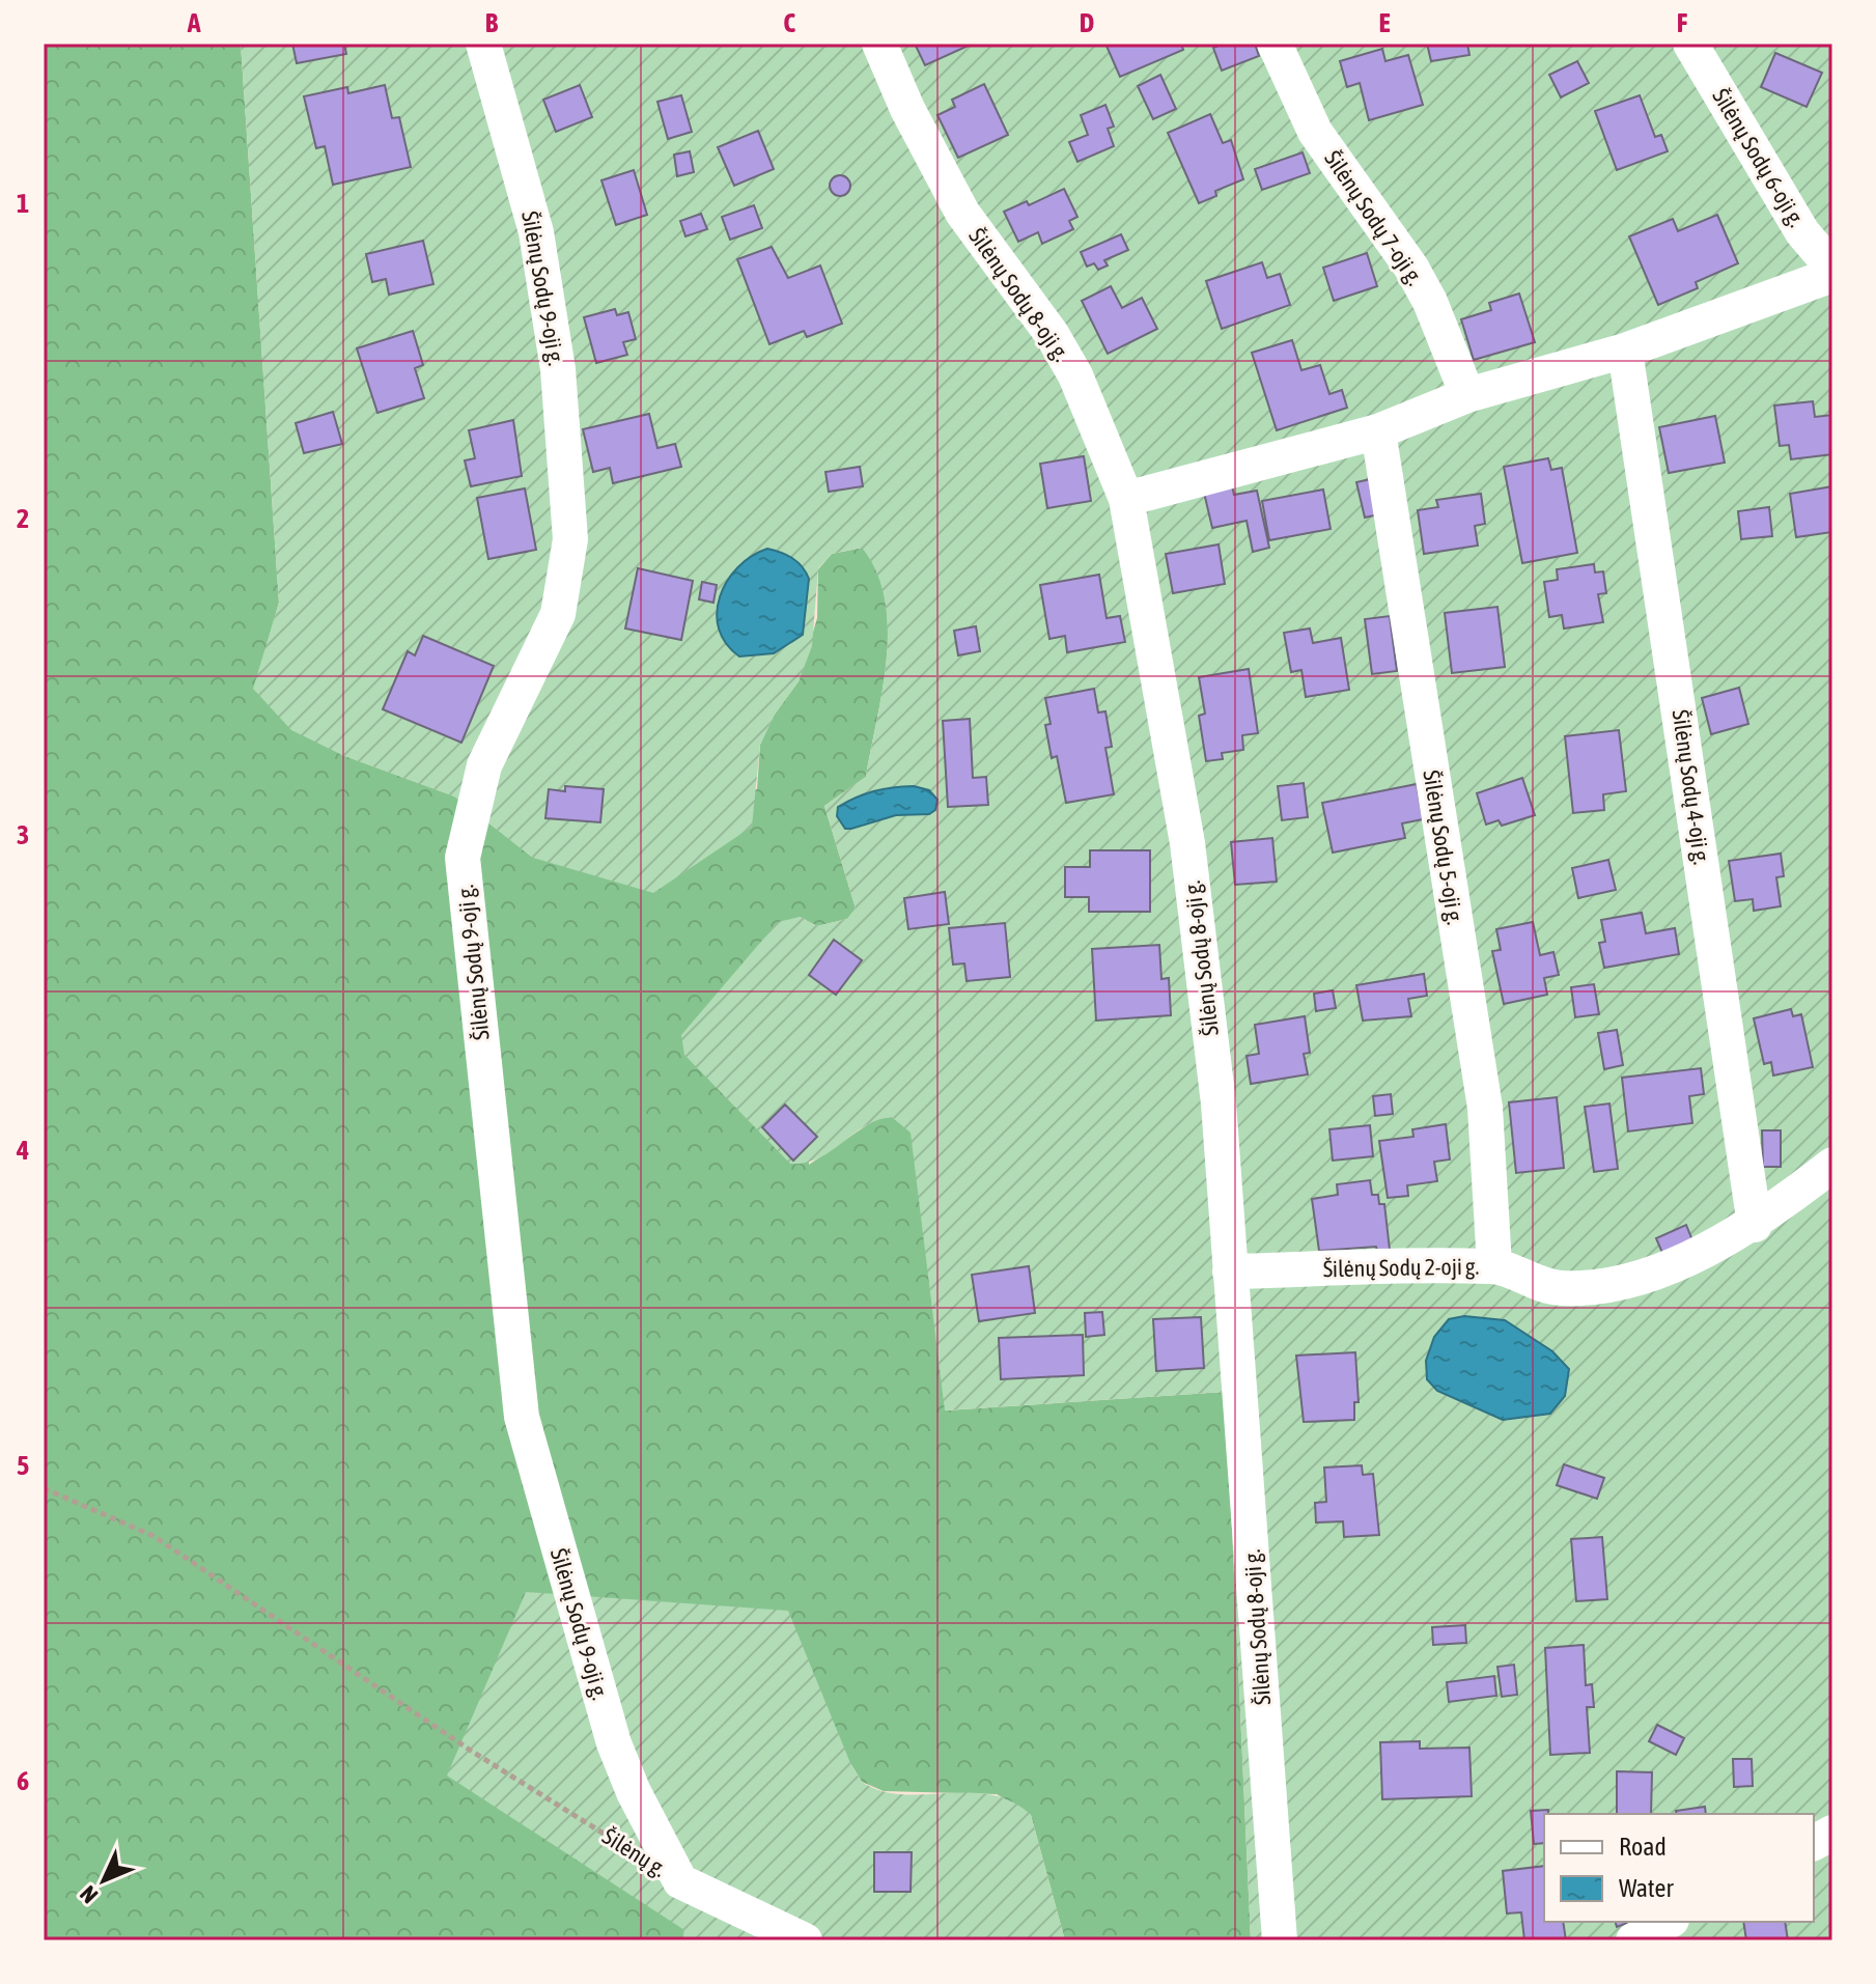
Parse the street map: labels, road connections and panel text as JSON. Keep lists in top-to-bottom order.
{
  "streets": {
    "street": [
      "Šilėnų Sodų 6-oji g.",
      "Šilėnų Sodų 7-oji g.",
      "Šilėnų Sodų 9-oji g.",
      "Šilėnų Sodų 8-oji g.",
      "Šilėnų Sodų 4-oji g.",
      "Šilėnų Sodų 5-oji g.",
      "Šilėnų Sodų 2-oji g.",
      "Šilėnų g."
    ]
  },
  "crossings": [
    ["Šilėnų Sodų 9-oji g.", "Šilėnų g."],
    ["Šilėnų Sodų 8-oji g.", "Šilėnų Sodų 2-oji g."],
    ["Šilėnų Sodų 4-oji g.", "Šilėnų Sodų 2-oji g."],
    ["Šilėnų Sodų 5-oji g.", "Šilėnų Sodų 2-oji g."]
  ],
  "legend": ["Road", "Water"],
  "north": "bottom left",
  "grid": {
    "columns": [
      "A",
      "B",
      "C",
      "D",
      "E",
      "F"
    ],
    "rows": [
      "1",
      "2",
      "3",
      "4",
      "5",
      "6"
    ]
  }
}
